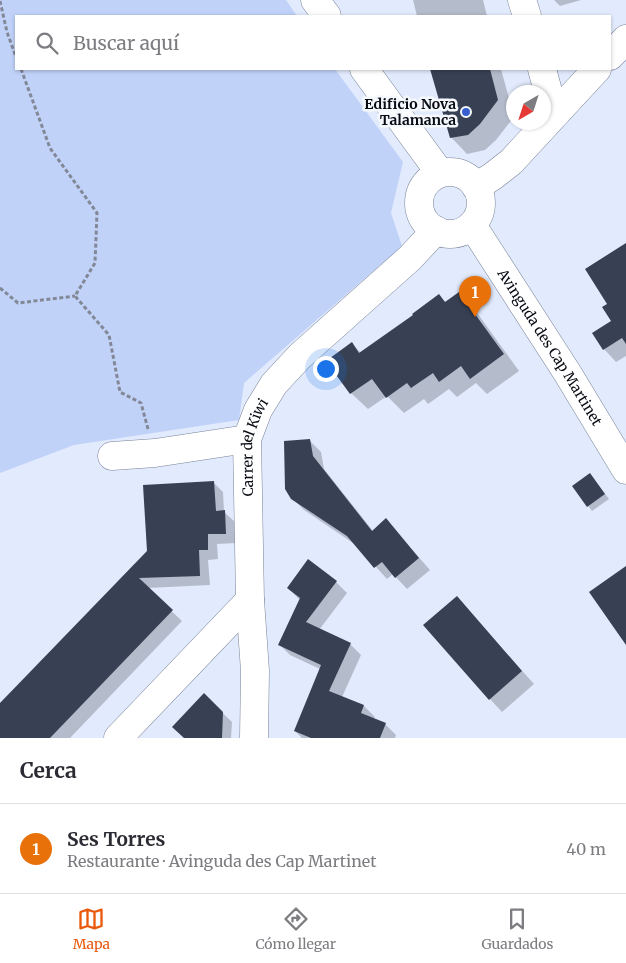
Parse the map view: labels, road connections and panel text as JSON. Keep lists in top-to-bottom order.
{
  "streets": {
    "street": ["Avinguda des Cap Martinet", "Carrer del Kiwi"]
  },
  "crossings": [
    ["Avinguda des Cap Martinet", "Carrer del Kiwi"]
  ],
  "places": ["Edificio Nova Talamanca"],
  "north": "bottom left",
  "page": {
    "search": "Buscar aquí",
    "pins": "1",
    "heading": "Cerca",
    "list": [
      {
        "mark": "1",
        "name": "Ses Torres",
        "note": "Restaurante · Avinguda des Cap Martinet",
        "value": "40 m"
      }
    ],
    "nav": ["Mapa", "Cómo llegar", "Guardados"]
  }
}
